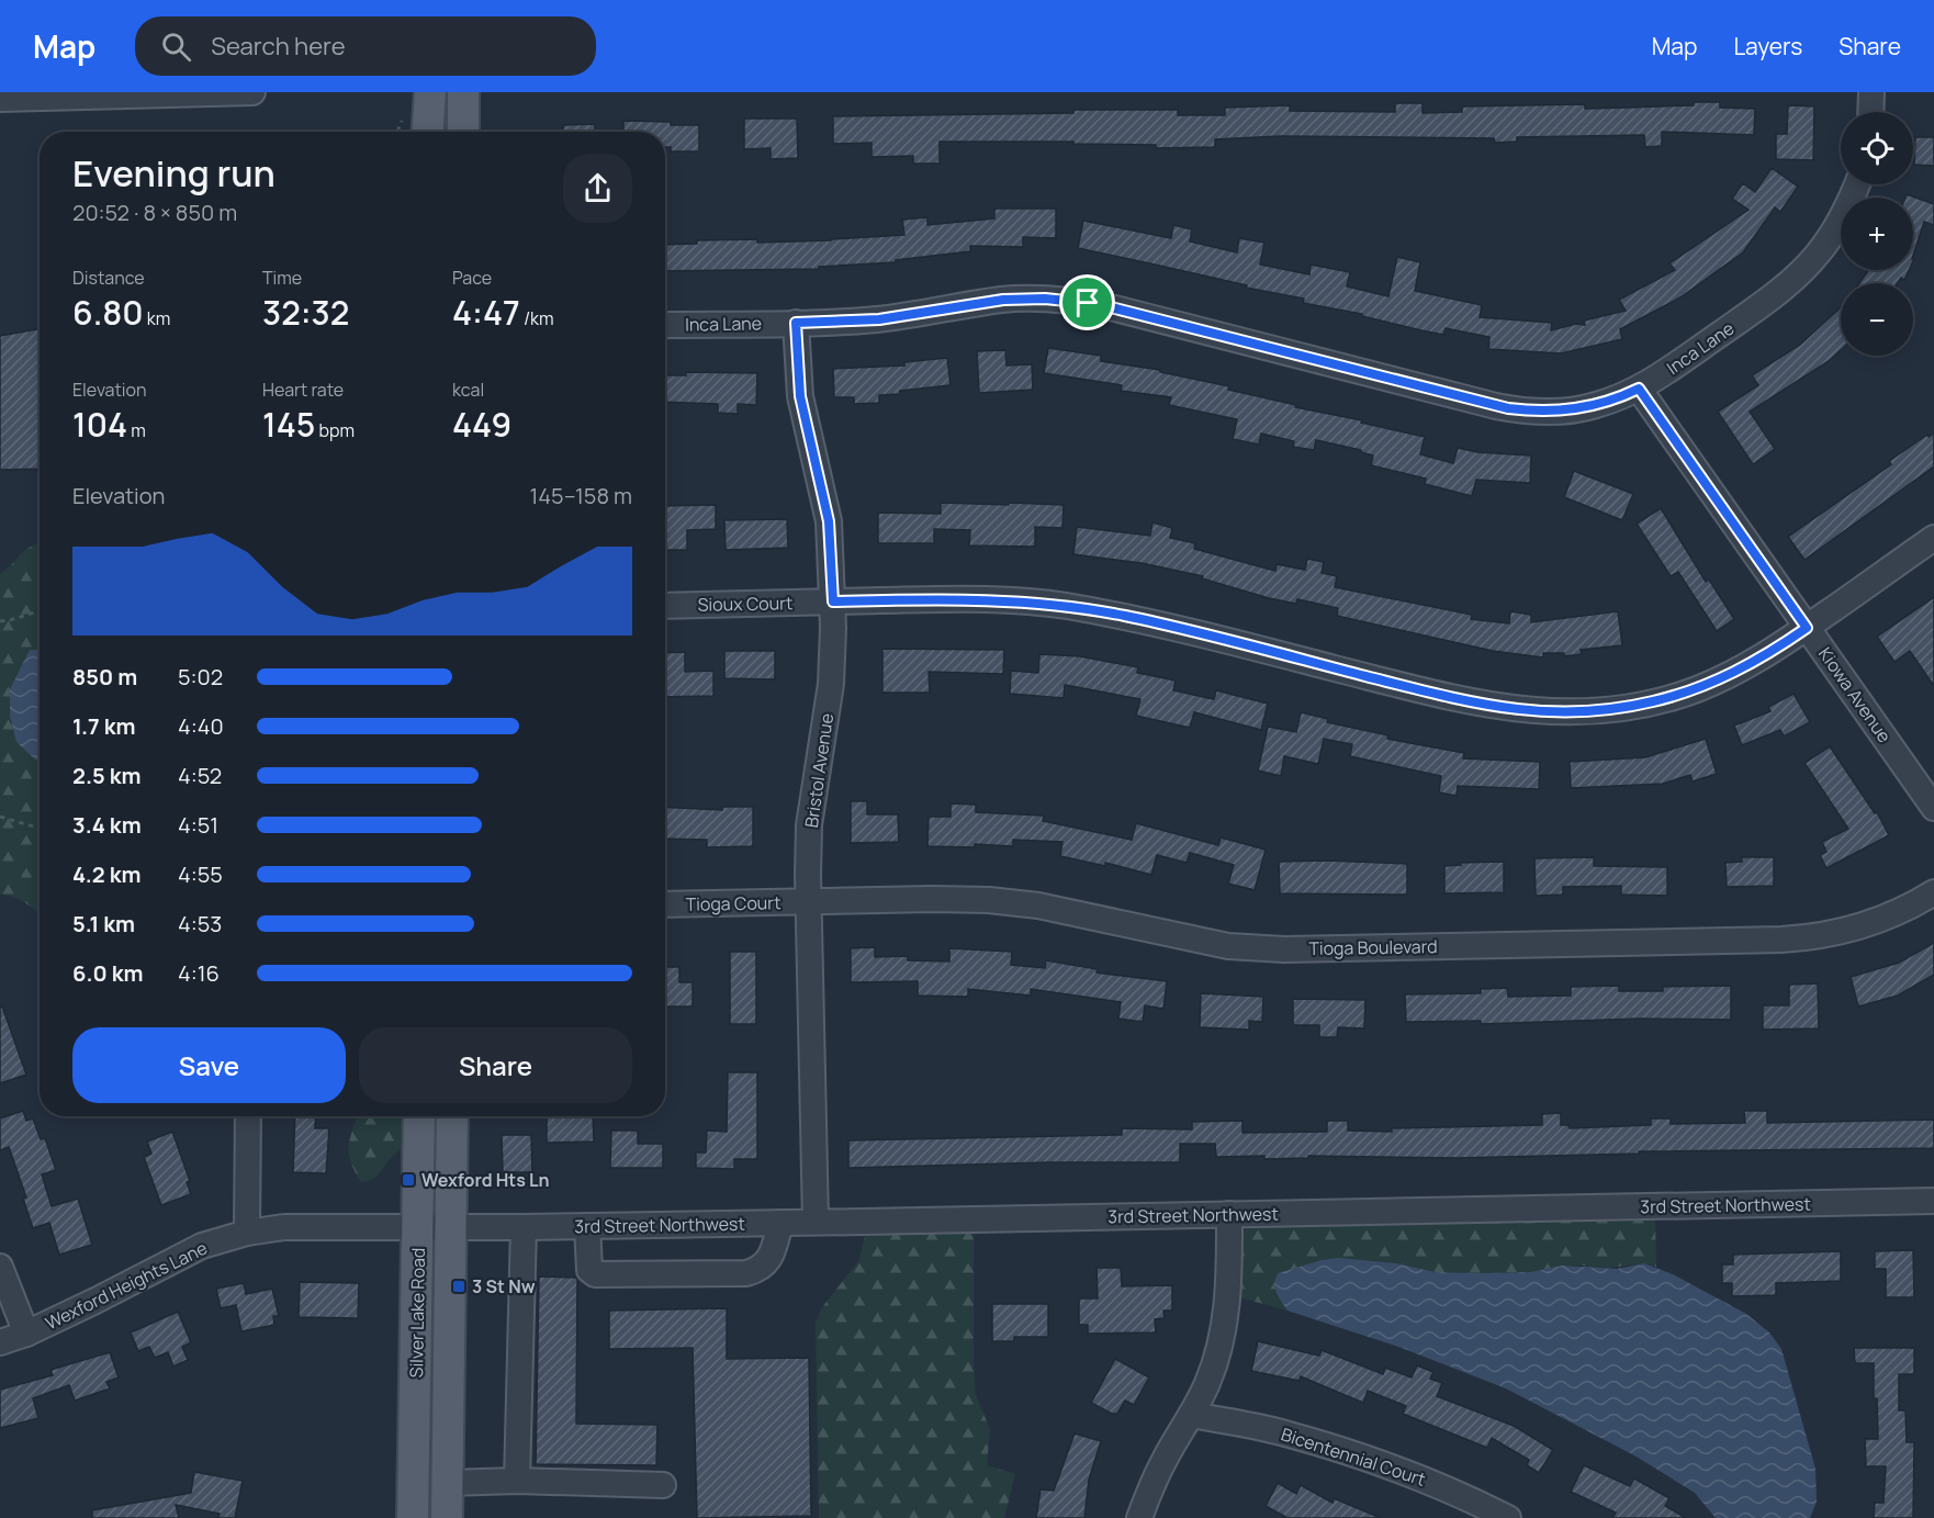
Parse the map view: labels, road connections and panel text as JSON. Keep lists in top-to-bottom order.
{
  "streets": {
    "main road": ["Silver Lake Road"],
    "street": [
      "Inca Lane",
      "Sioux Court",
      "Kiowa Avenue",
      "Bristol Avenue",
      "Tioga Court",
      "Tioga Boulevard",
      "3rd Street Northwest",
      "Wexford Heights Lane",
      "Bicentennial Court"
    ]
  },
  "crossings": [
    ["Inca Lane", "Kiowa Avenue"],
    ["Inca Lane", "Bristol Avenue"],
    ["Sioux Court", "Kiowa Avenue"],
    ["Sioux Court", "Bristol Avenue"],
    ["Bristol Avenue", "Tioga Court"],
    ["Bristol Avenue", "Tioga Boulevard"],
    ["Bristol Avenue", "3rd Street Northwest"],
    ["Tioga Court", "Tioga Boulevard"],
    ["3rd Street Northwest", "Wexford Heights Lane"],
    ["Wexford Heights Lane", "Silver Lake Road"]
  ],
  "places": {
    "transit": ["Wexford Hts Ln", "3 St Nw"]
  },
  "page": {
    "header": "Map",
    "search": "Search here",
    "nav": ["Map", "Layers", "Share"],
    "map_buttons": ["+", "−"],
    "heading": ["Evening run", "20:52 · 8 × 850 m"],
    "stats": [
      ["Distance", "6.80 km"],
      ["Time", "32:32"],
      ["Pace", "4:47 /km"],
      ["Elevation", "104 m"],
      ["Heart rate", "145 bpm"],
      ["kcal", "449"]
    ],
    "chart": ["Elevation", "145–158 m"],
    "list": [
      {
        "name": "850 m",
        "note": "5:02"
      },
      {
        "name": "1.7 km",
        "note": "4:40"
      },
      {
        "name": "2.5 km",
        "note": "4:52"
      },
      {
        "name": "3.4 km",
        "note": "4:51"
      },
      {
        "name": "4.2 km",
        "note": "4:55"
      },
      {
        "name": "5.1 km",
        "note": "4:53"
      },
      {
        "name": "6.0 km",
        "note": "4:16"
      }
    ],
    "buttons": ["Save", "Share"]
  }
}
